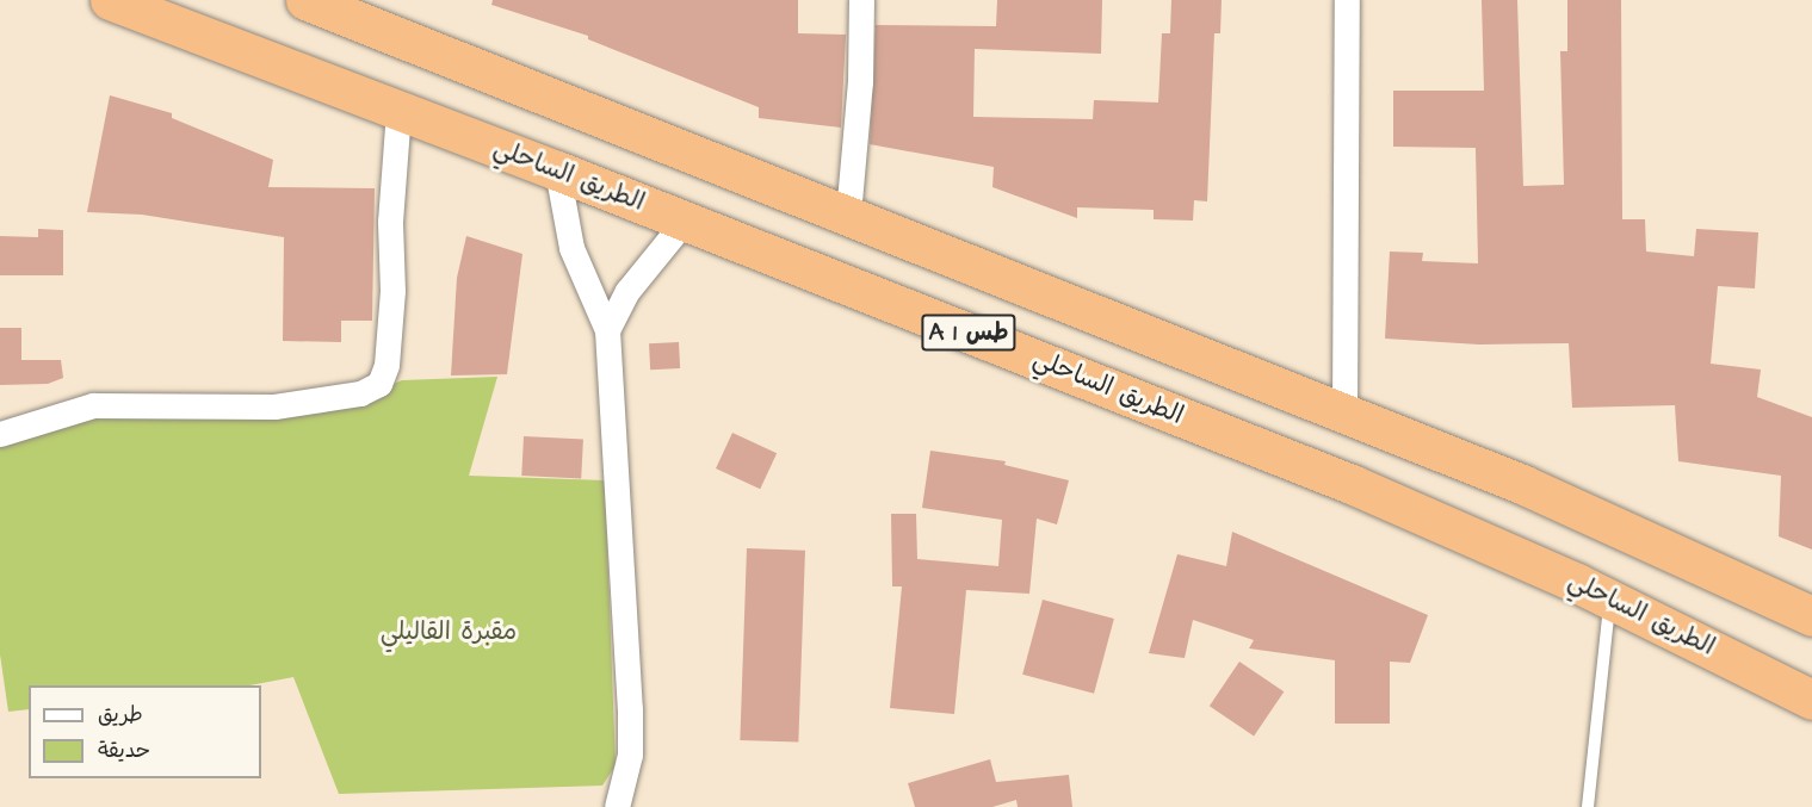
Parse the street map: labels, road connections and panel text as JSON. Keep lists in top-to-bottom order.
{
  "streets": {
    "highway": ["الطريق الساحلي", "A 1 طس"]
  },
  "parks": ["مقبرة القاليلي"],
  "legend": ["طريق", "حديقة"]
}
